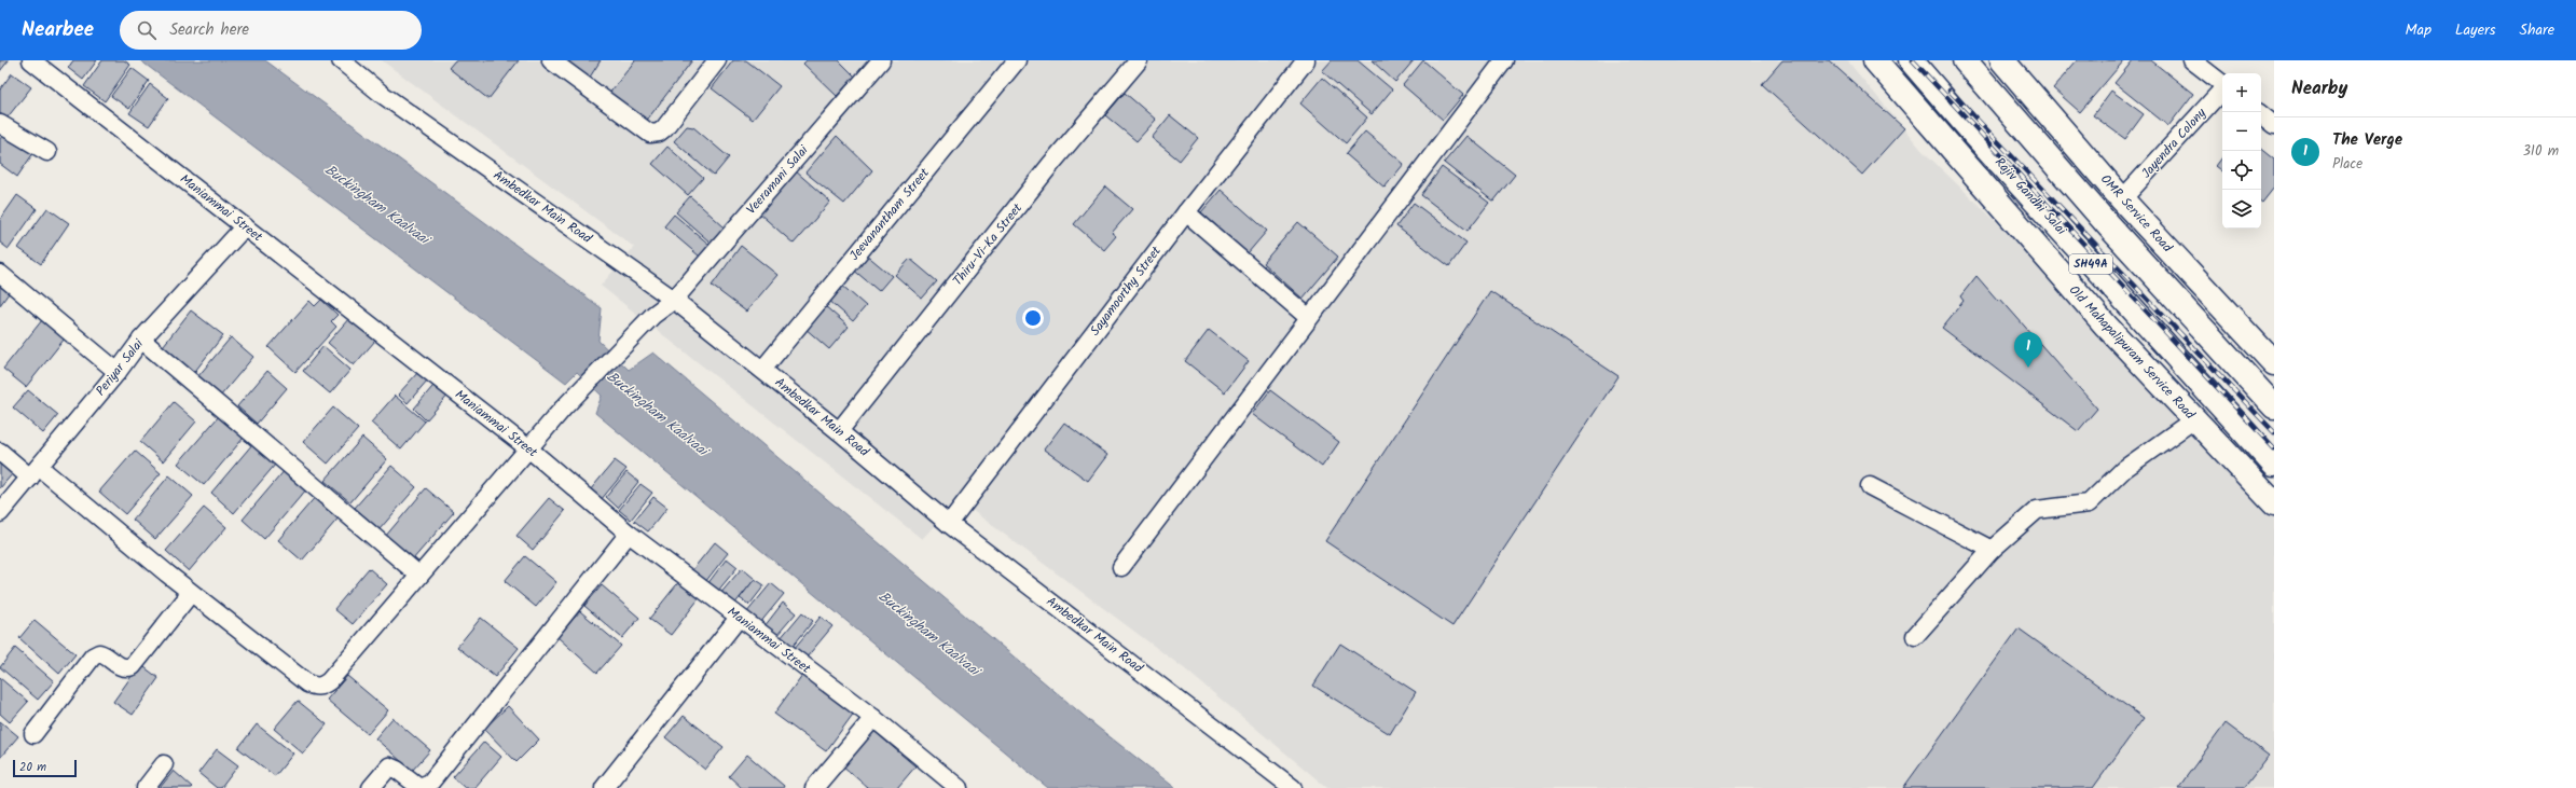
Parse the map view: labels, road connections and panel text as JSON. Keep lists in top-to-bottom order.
{
  "streets": {
    "street": [
      "Jayendra Colony",
      "Veeramani Salai",
      "Rajiv Gandhi Salai",
      "Ambedkar Main Road",
      "Maniammai Street",
      "OMR Service Road",
      "Jeevanantham Street",
      "Thiru-Vi-Ka Street",
      "SH49A",
      "Sayamoorthy Street",
      "Old Mahapalipuram Service Road",
      "Periyar Salai"
    ]
  },
  "crossings": [
    ["Jayendra Colony", "OMR Service Road"],
    ["Veeramani Salai", "Ambedkar Main Road"],
    ["Veeramani Salai", "Maniammai Street"],
    ["Veeramani Salai", "Periyar Salai"],
    ["Ambedkar Main Road", "Jeevanantham Street"],
    ["Ambedkar Main Road", "Thiru-Vi-Ka Street"],
    ["Ambedkar Main Road", "Sayamoorthy Street"],
    ["Maniammai Street", "Periyar Salai"]
  ],
  "water": ["Buckingham Kaalvaai"],
  "scale_bar": "20 m",
  "page": {
    "header": "Nearbee",
    "search": "Search here",
    "nav": ["Map", "Layers", "Share"],
    "heading": "Nearby",
    "map_buttons": ["+", "−"],
    "list": [
      {
        "mark": "1",
        "name": "The Verge",
        "note": "Place",
        "value": "310 m"
      }
    ],
    "pins": "1",
    "scale": "20 m"
  }
}
